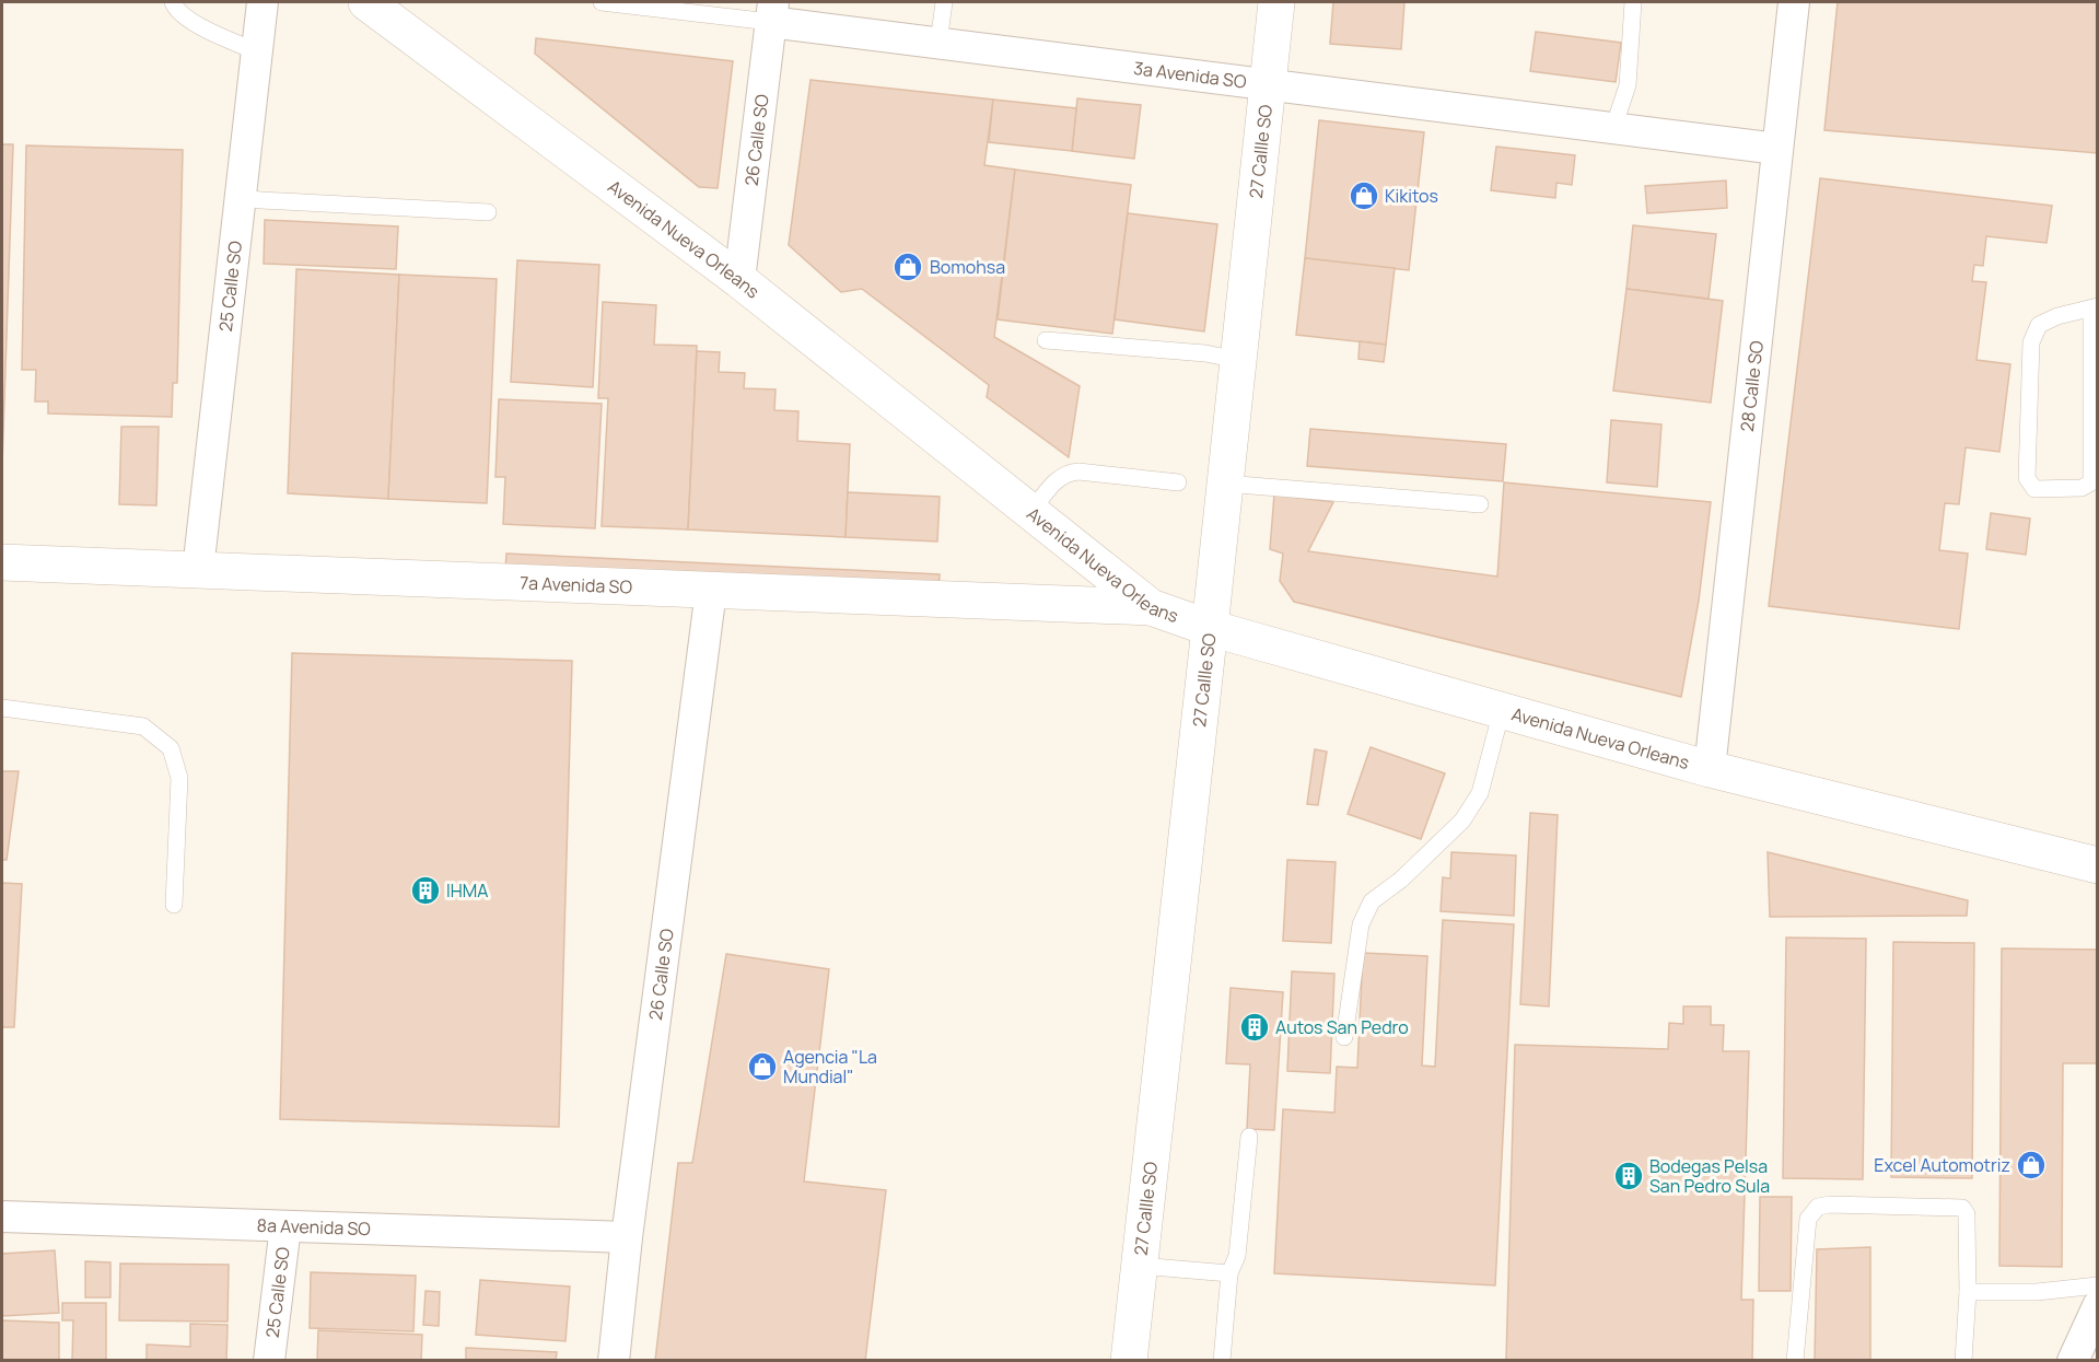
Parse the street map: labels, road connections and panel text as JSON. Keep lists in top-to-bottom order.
{
  "streets": {
    "street": [
      "3a Avenida SO",
      "26 Calle SO",
      "27 Callle SO",
      "Avenida Nueva Orleans",
      "25 Calle SO",
      "28 Calle SO",
      "7a Avenida SO",
      "8a Avenida SO"
    ]
  },
  "crossings": [
    ["3a Avenida SO", "26 Calle SO"],
    ["3a Avenida SO", "27 Callle SO"],
    ["3a Avenida SO", "28 Calle SO"],
    ["26 Calle SO", "Avenida Nueva Orleans"],
    ["26 Calle SO", "7a Avenida SO"],
    ["26 Calle SO", "8a Avenida SO"],
    ["27 Callle SO", "Avenida Nueva Orleans"],
    ["Avenida Nueva Orleans", "28 Calle SO"],
    ["Avenida Nueva Orleans", "7a Avenida SO"],
    ["25 Calle SO", "7a Avenida SO"],
    ["25 Calle SO", "8a Avenida SO"]
  ],
  "places": {
    "shop": [
      "Kikitos",
      "Bomohsa",
      "Agencia \"La Mundial\"",
      "Excel Automotriz"
    ],
    "building": ["IHMA", "Autos San Pedro", "Bodegas Pelsa San Pedro Sula"]
  }
}
